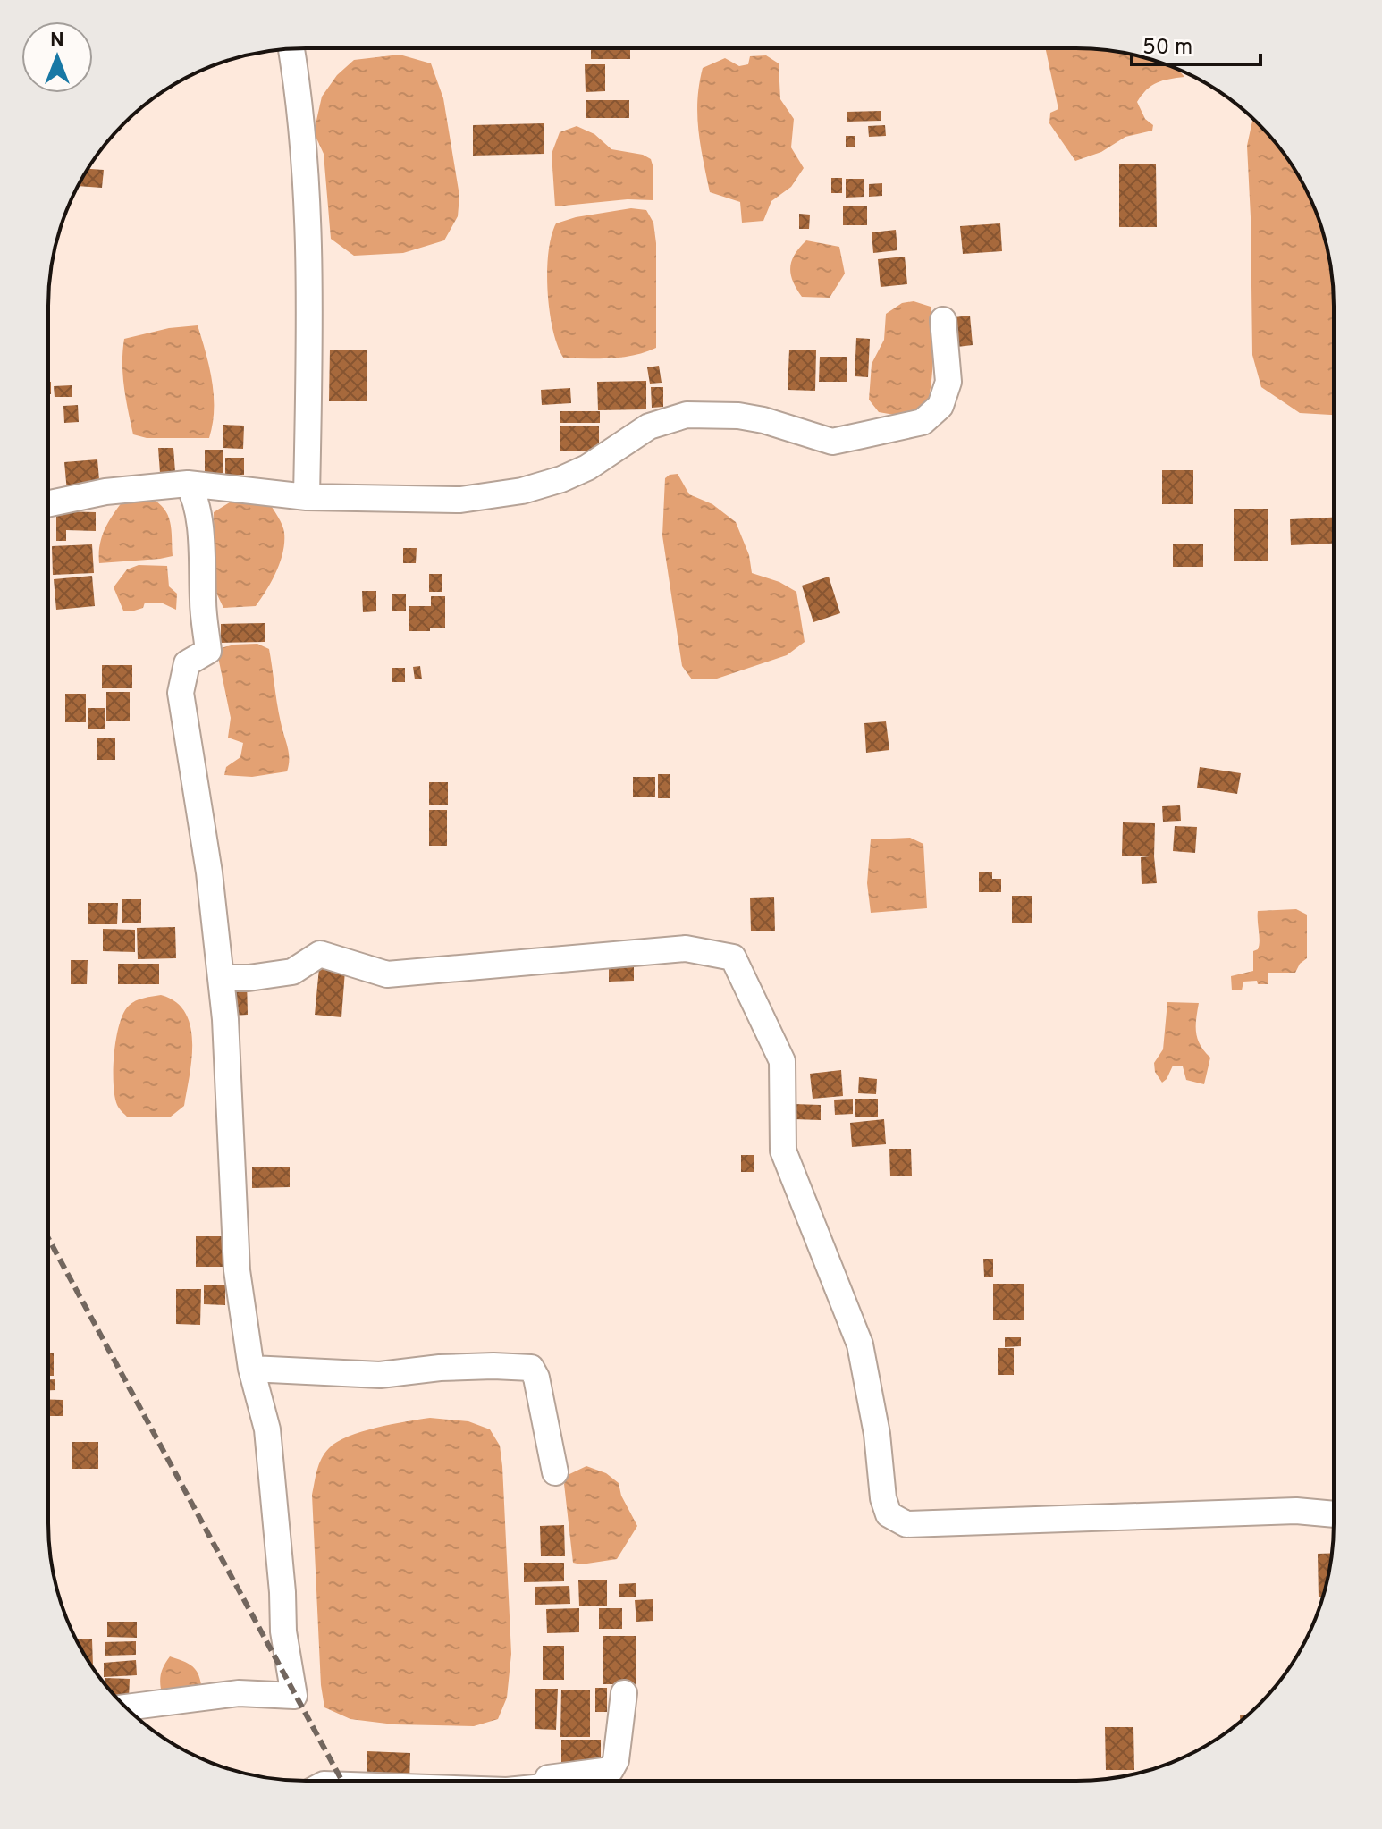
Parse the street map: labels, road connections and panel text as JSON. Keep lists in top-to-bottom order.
{
  "scale_bar": "50 m",
  "north": "top"
}
